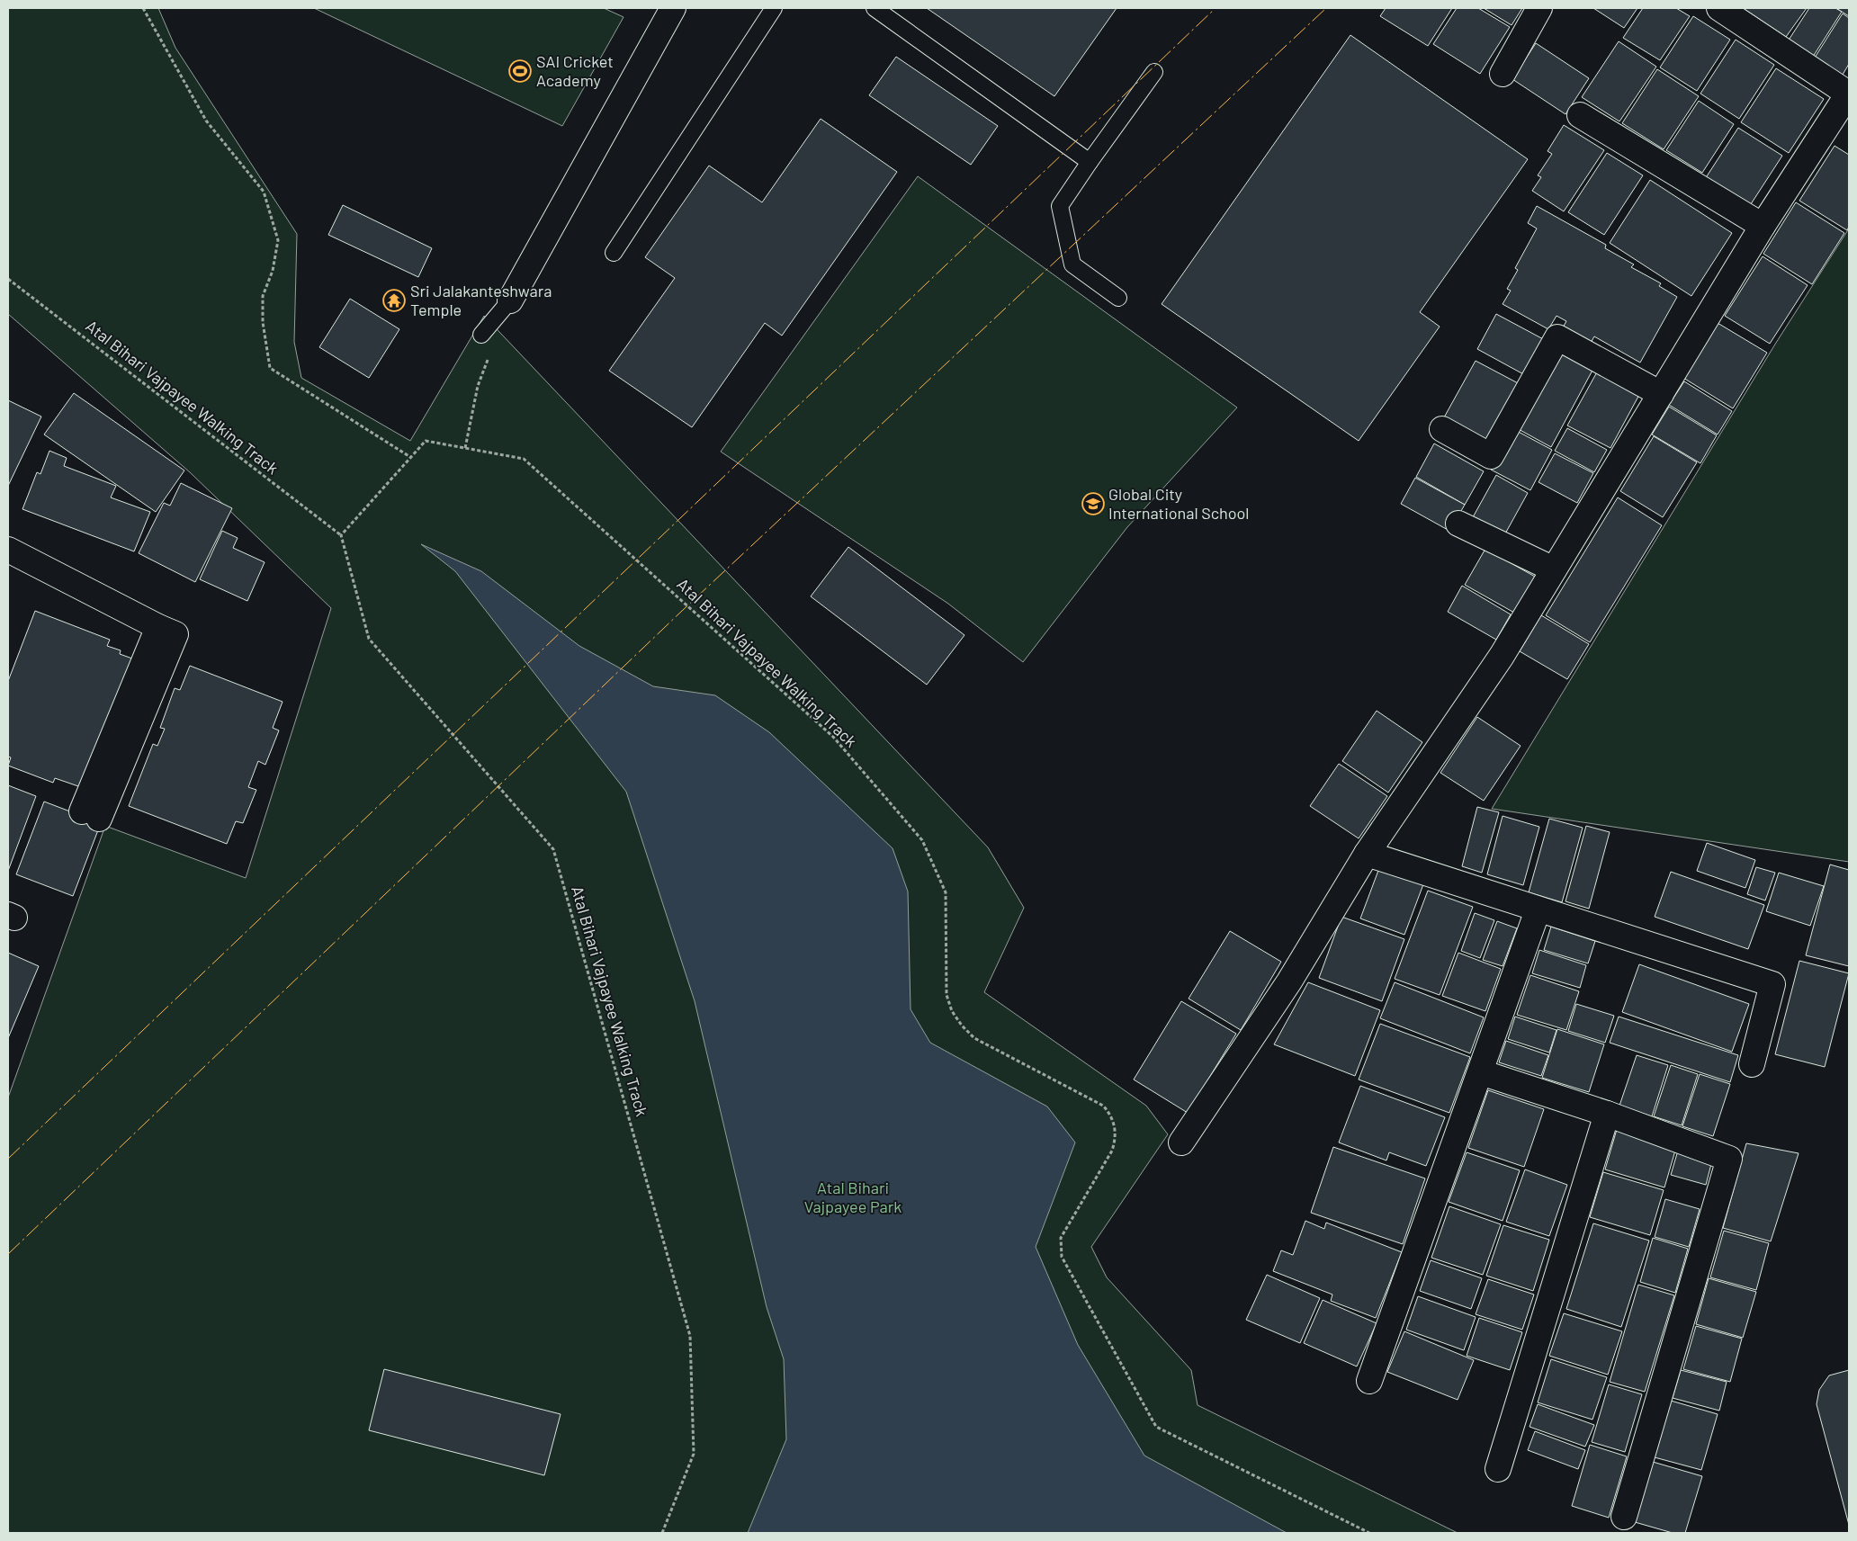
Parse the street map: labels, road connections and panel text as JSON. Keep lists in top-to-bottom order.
{
  "streets": {
    "path": ["Atal Bihari Vajpayee Walking Track"]
  },
  "parks": ["Atal Bihari Vajpayee Park"],
  "places": {
    "sports": ["SAI Cricket Academy"],
    "temple": ["Sri Jalakanteshwara Temple"],
    "school or university": ["Global City International School"]
  }
}
